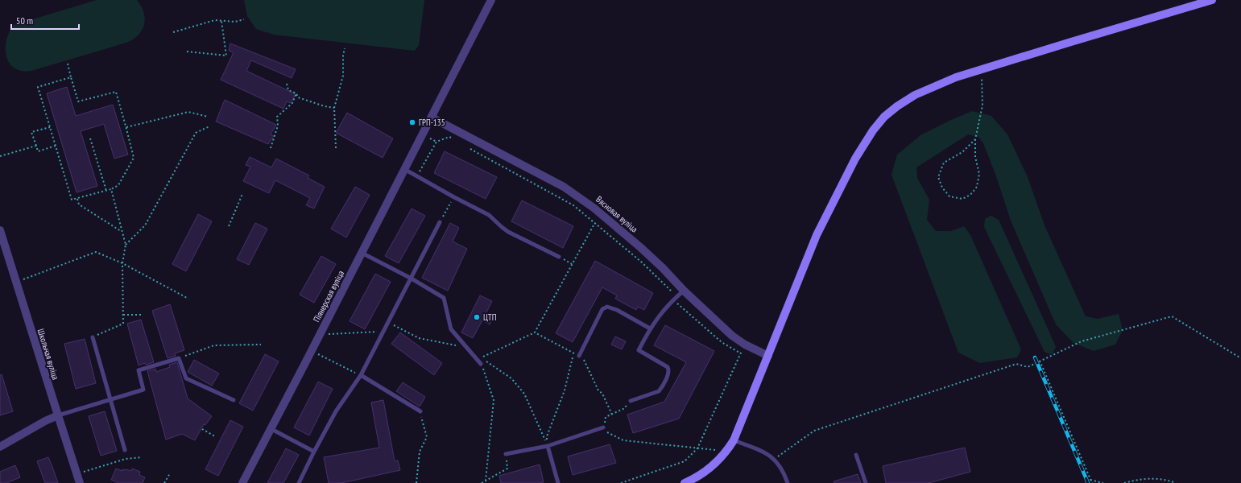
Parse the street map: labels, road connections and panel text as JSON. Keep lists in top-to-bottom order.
{
  "streets": {
    "street": ["Вясновая вуліца", "Піянерская вуліца", "Школьная вуліца"]
  },
  "crossings": [
    ["Вясновая вуліца", "Піянерская вуліца"]
  ],
  "places": ["ГРП-135", "ЦТП"],
  "scale_bar": "50 m"
}
